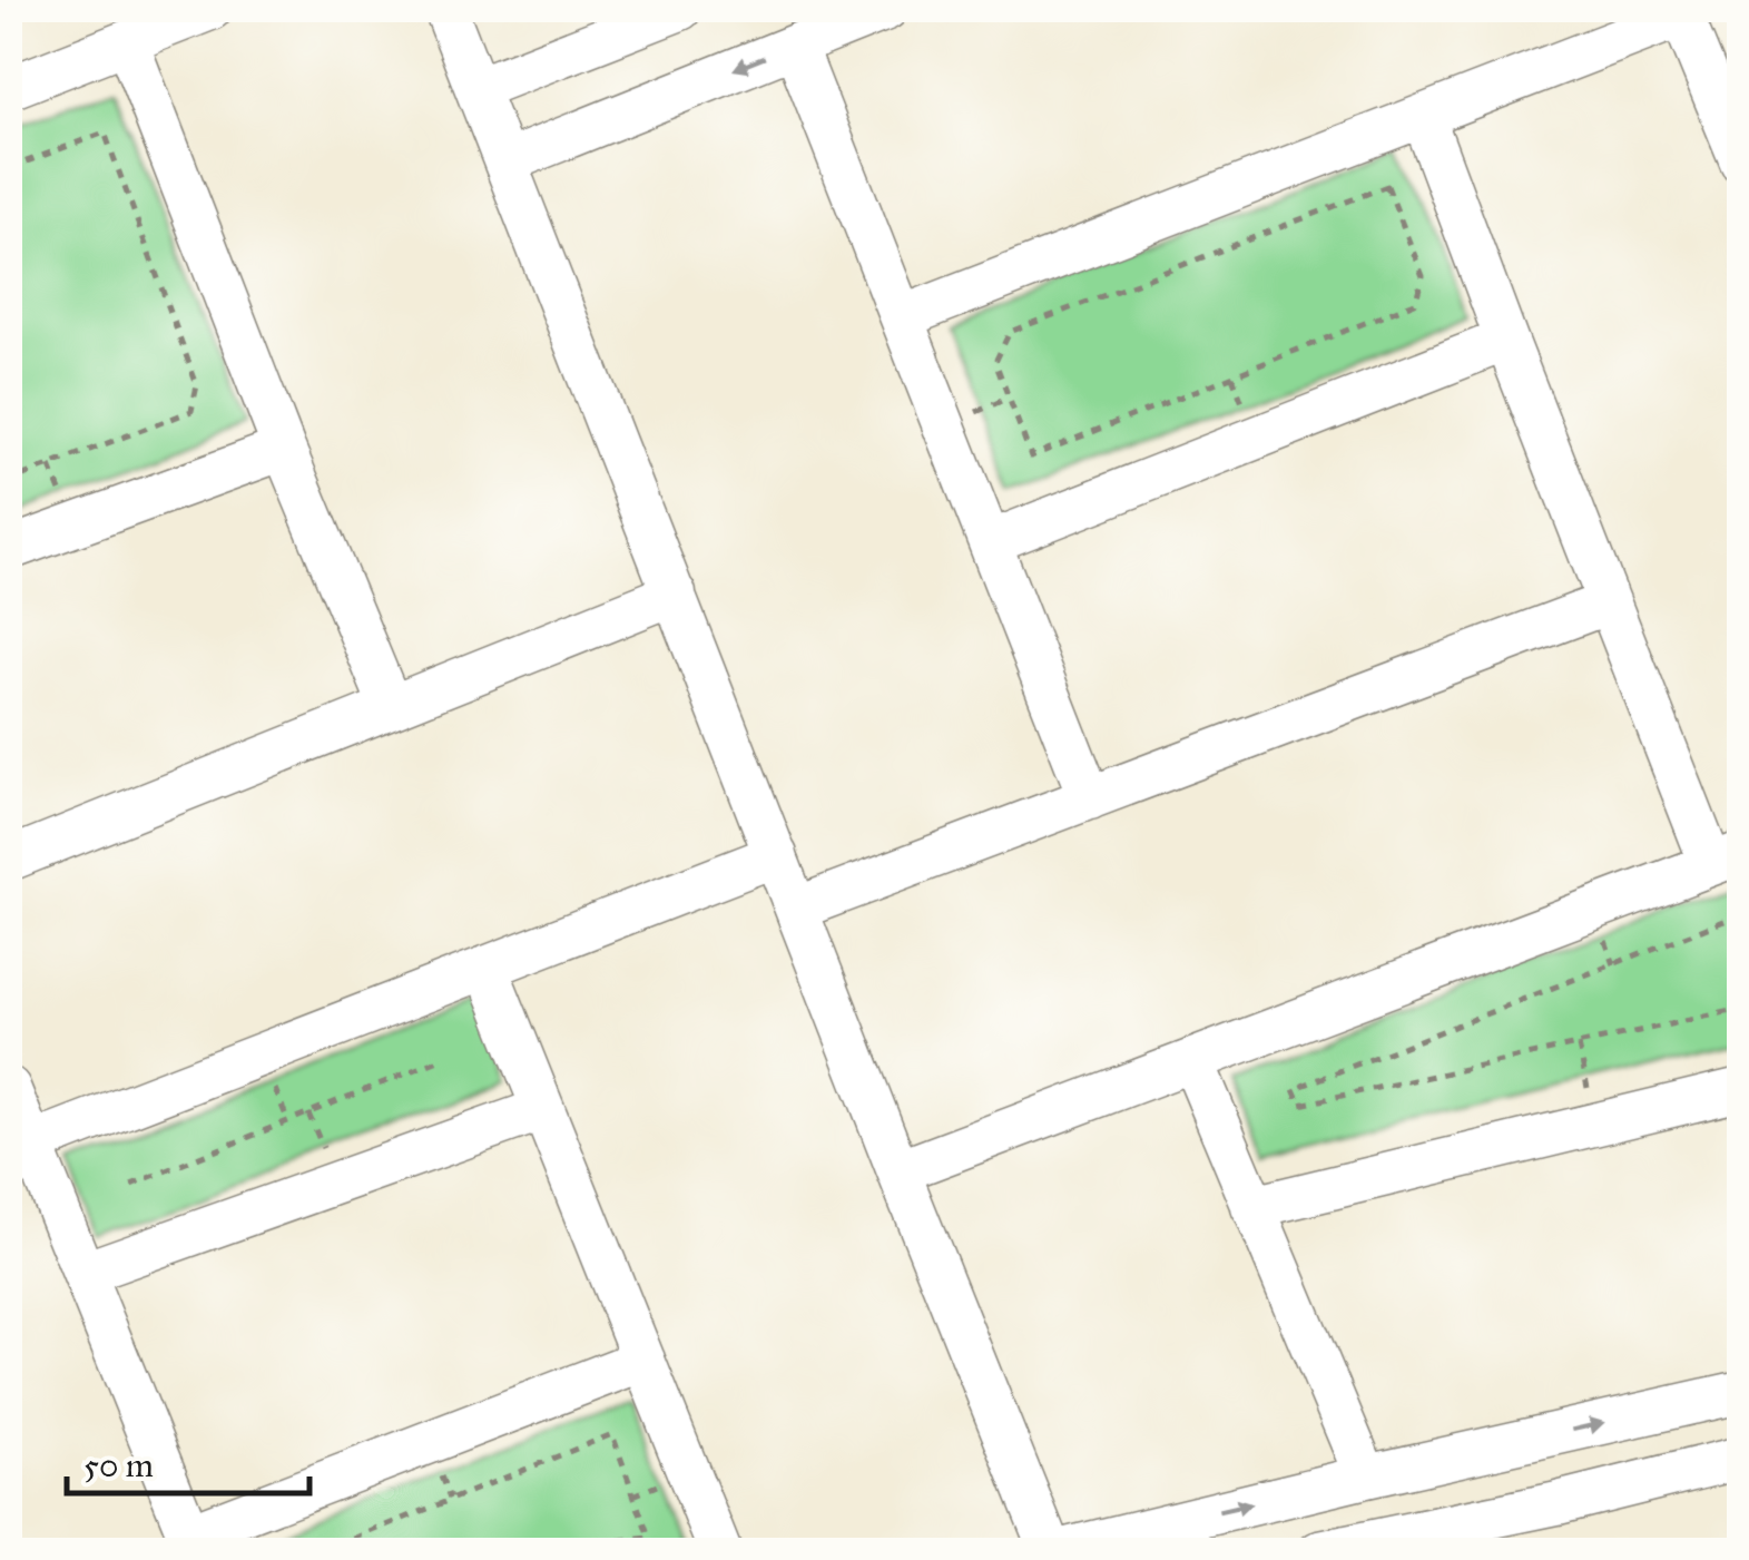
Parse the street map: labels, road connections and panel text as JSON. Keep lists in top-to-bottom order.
{
  "scale_bar": "50 m"
}
